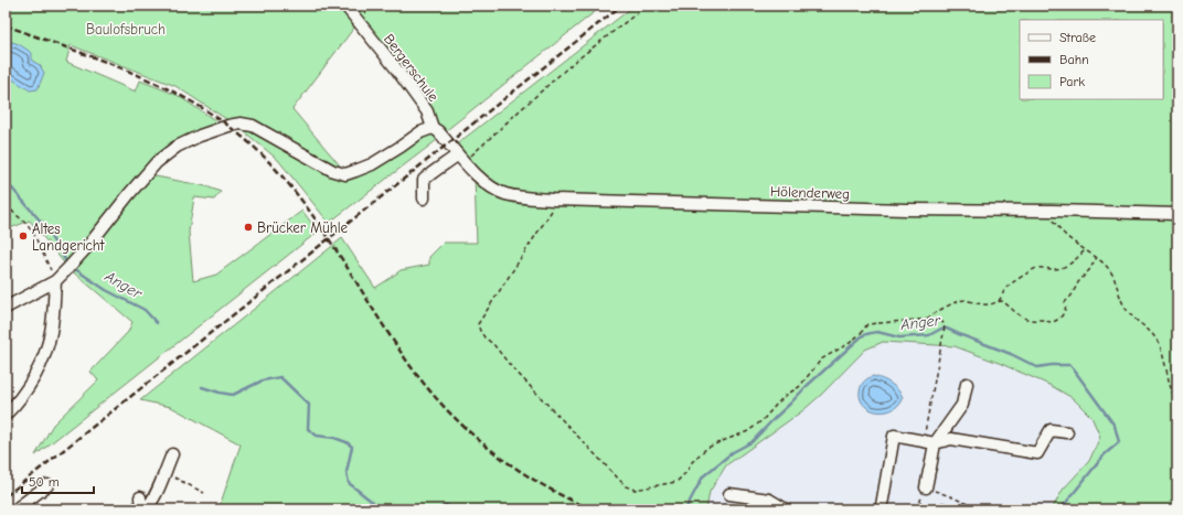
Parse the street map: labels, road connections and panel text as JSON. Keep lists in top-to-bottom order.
{
  "streets": {
    "street": ["Bergerschule", "Hölenderweg"]
  },
  "crossings": [
    ["Bergerschule", "Hölenderweg"]
  ],
  "water": ["Anger"],
  "parks": ["Baulofsbruch"],
  "places": ["Brücker Mühle", "Altes Landgericht"],
  "legend": ["Straße", "Bahn", "Park"],
  "scale_bar": "50 m"
}
